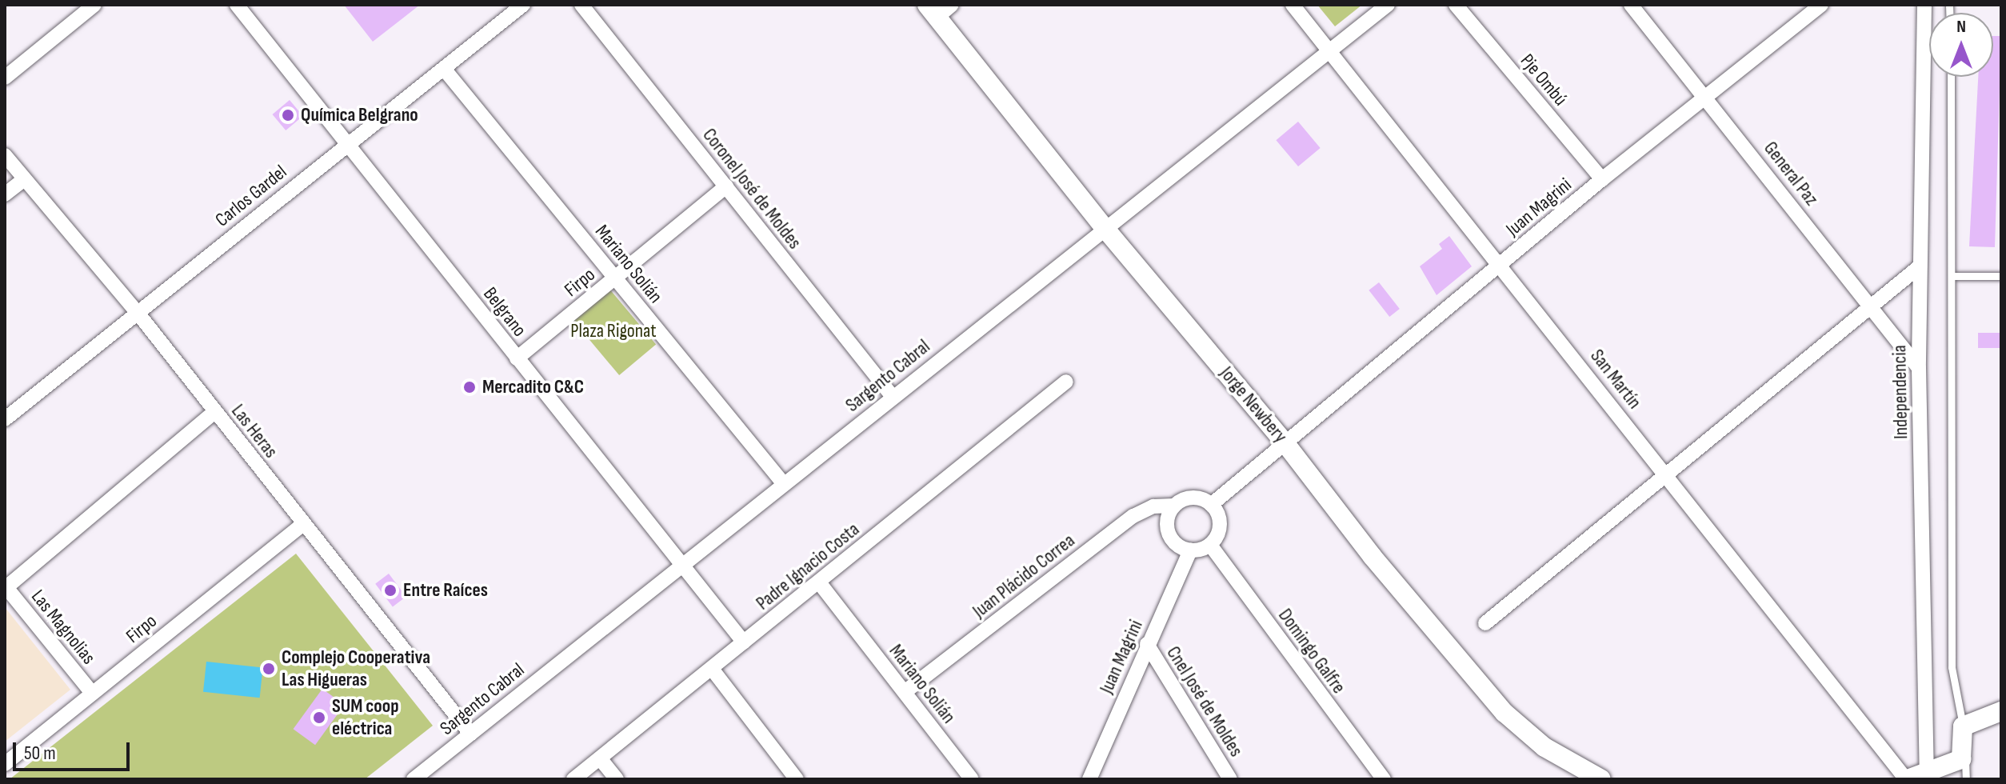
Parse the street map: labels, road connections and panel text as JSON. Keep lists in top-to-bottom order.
{
  "streets": {
    "main road": ["Jorge Newbery"],
    "street": [
      "Pje Ombú",
      "General Paz",
      "Coronel José de Moldes",
      "Carlos Gardel",
      "Juan Magrini",
      "Mariano Solián",
      "Firpo",
      "Belgrano",
      "Sargento Cabral",
      "San Martín",
      "Independencia",
      "Las Heras",
      "Padre Ignacio Costa",
      "Juan Plácido Correa",
      "Las Magnolias",
      "Domingo Galfre",
      "Cnel José de Moldes"
    ]
  },
  "crossings": [
    ["Pje Ombú", "Juan Magrini"],
    ["General Paz", "Juan Magrini"],
    ["General Paz", "Independencia"],
    ["Coronel José de Moldes", "Firpo"],
    ["Coronel José de Moldes", "Sargento Cabral"],
    ["Carlos Gardel", "Mariano Solián"],
    ["Carlos Gardel", "Belgrano"],
    ["Carlos Gardel", "Las Heras"],
    ["Juan Magrini", "San Martín"],
    ["Juan Magrini", "Jorge Newbery"],
    ["Juan Magrini", "Juan Plácido Correa"],
    ["Juan Magrini", "Domingo Galfre"],
    ["Juan Magrini", "Cnel José de Moldes"],
    ["Mariano Solián", "Firpo"],
    ["Mariano Solián", "Sargento Cabral"],
    ["Mariano Solián", "Padre Ignacio Costa"],
    ["Mariano Solián", "Juan Plácido Correa"],
    ["Firpo", "Belgrano"],
    ["Firpo", "Las Heras"],
    ["Firpo", "Las Magnolias"],
    ["Belgrano", "Sargento Cabral"],
    ["Belgrano", "Padre Ignacio Costa"],
    ["Sargento Cabral", "San Martín"],
    ["Sargento Cabral", "Jorge Newbery"],
    ["Sargento Cabral", "Las Heras"],
    ["Juan Plácido Correa", "Domingo Galfre"]
  ],
  "parks": ["Plaza Rigonat"],
  "places": [
    "Química Belgrano",
    "Mercadito C&C",
    "Entre Raíces",
    "Complejo Cooperativa Las Higueras",
    "SUM coop eléctrica"
  ],
  "scale_bar": "50 m",
  "north": "top"
}
